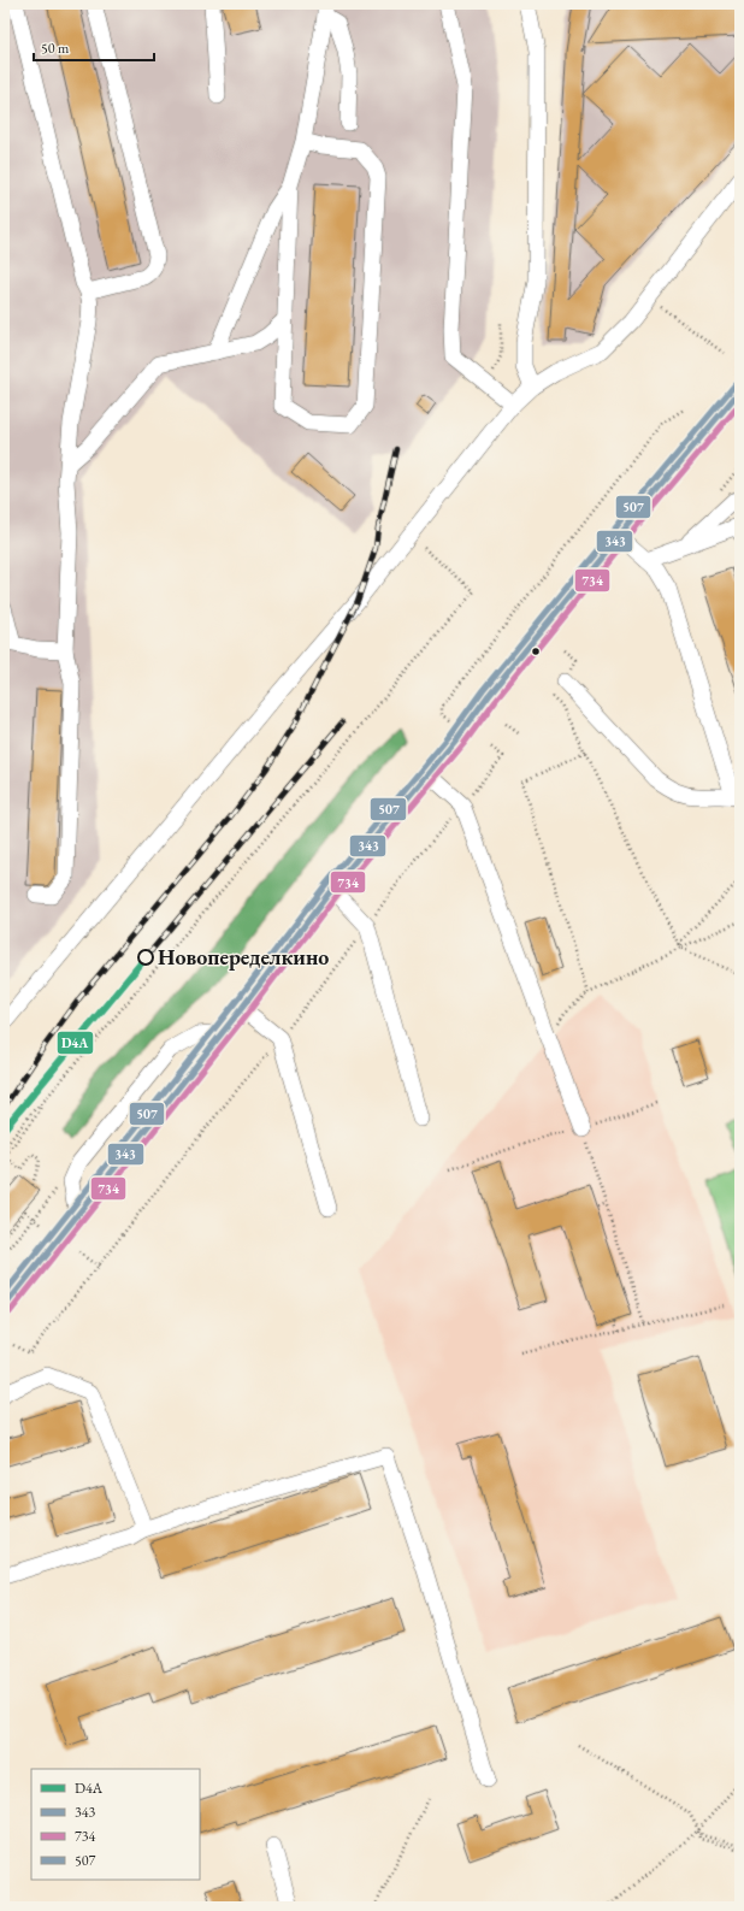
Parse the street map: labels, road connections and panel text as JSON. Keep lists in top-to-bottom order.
{
  "places": ["Новопеределкино"],
  "lines": [
    "transit line 507",
    "transit line 343",
    "transit line 734",
    "transit line D4А"
  ],
  "legend": [
    "D4А",
    "343",
    "734",
    "507"
  ],
  "scale_bar": "50 m"
}
